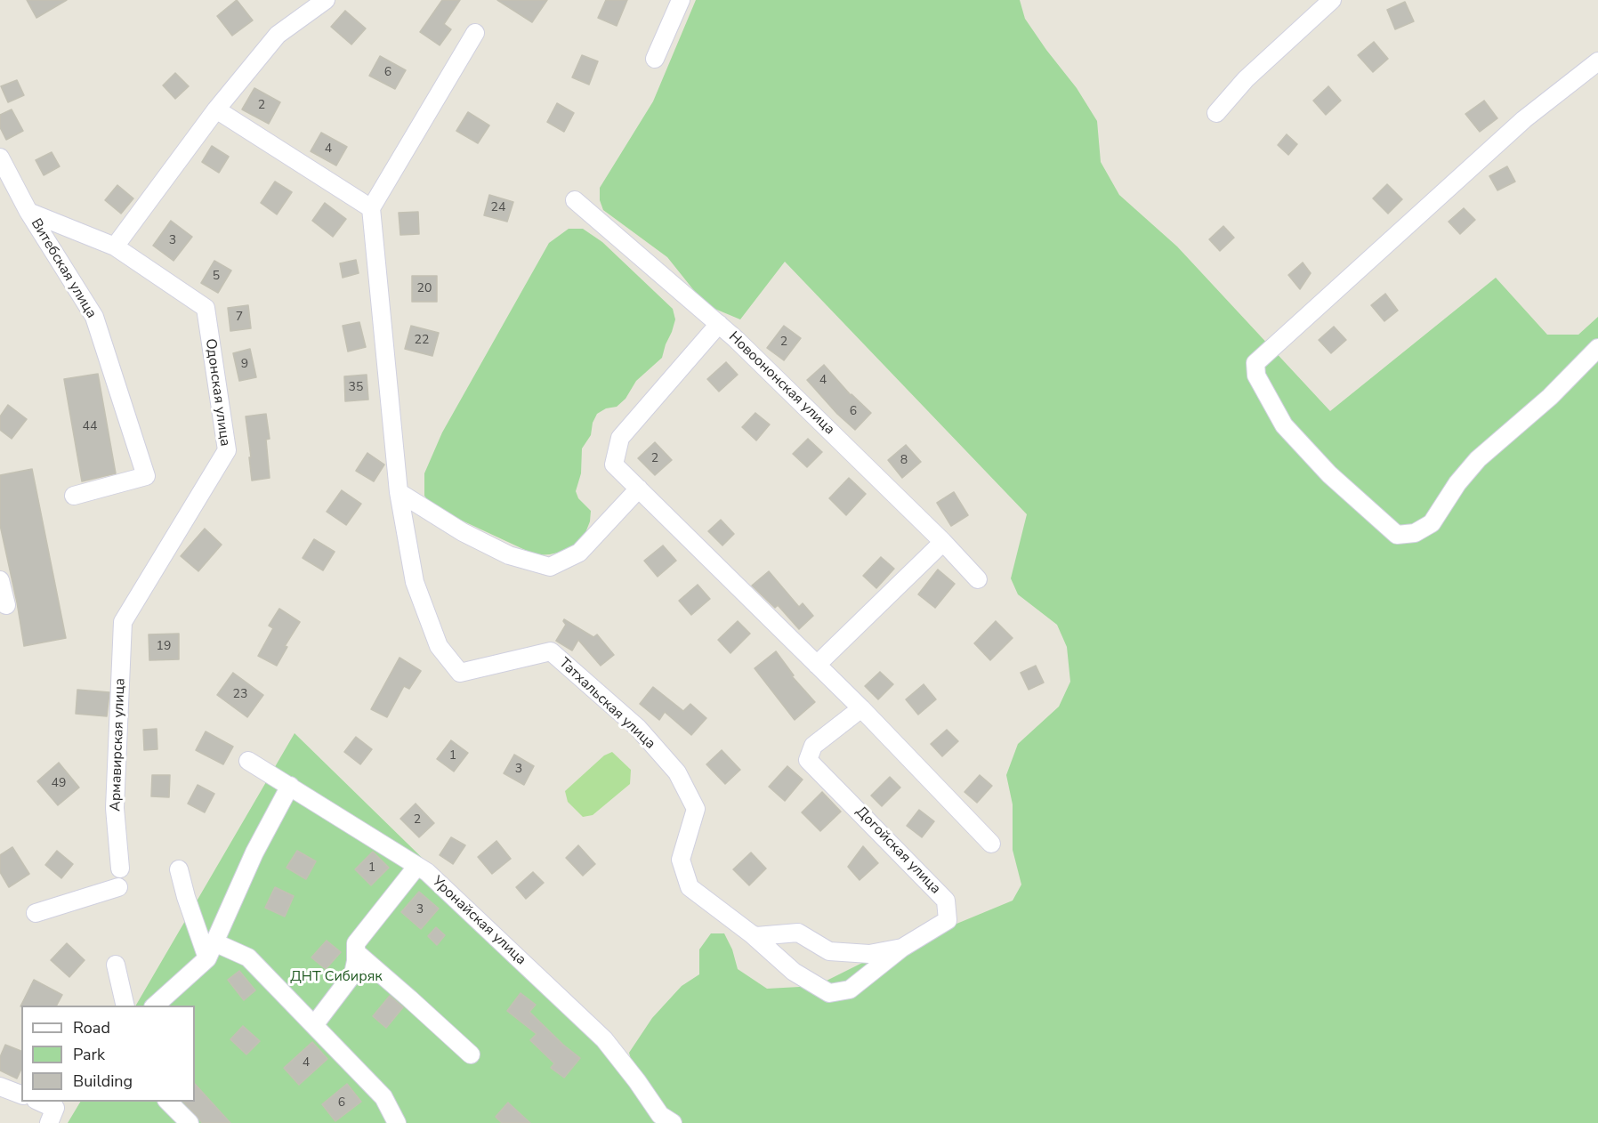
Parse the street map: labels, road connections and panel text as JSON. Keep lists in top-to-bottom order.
{
  "streets": {
    "street": [
      "Витебская улица",
      "Новоононская улица",
      "Одонская улица",
      "Татхальская улица",
      "Армавирская улица",
      "Догойская улица",
      "Уронайская улица"
    ]
  },
  "crossings": [
    ["Витебская улица", "Одонская улица"],
    ["Одонская улица", "Армавирская улица"],
    ["Татхальская улица", "Догойская улица"]
  ],
  "parks": ["ДНТ Сибиряк"],
  "house_numbers": [
    "6",
    "2",
    "4",
    "24",
    "3",
    "5",
    "20",
    "7",
    "22",
    "2",
    "9",
    "4",
    "35",
    "6",
    "44",
    "2",
    "8",
    "19",
    "23",
    "1",
    "3",
    "49",
    "2",
    "1",
    "3",
    "4",
    "6"
  ],
  "legend": ["Road", "Park", "Building"]
}
